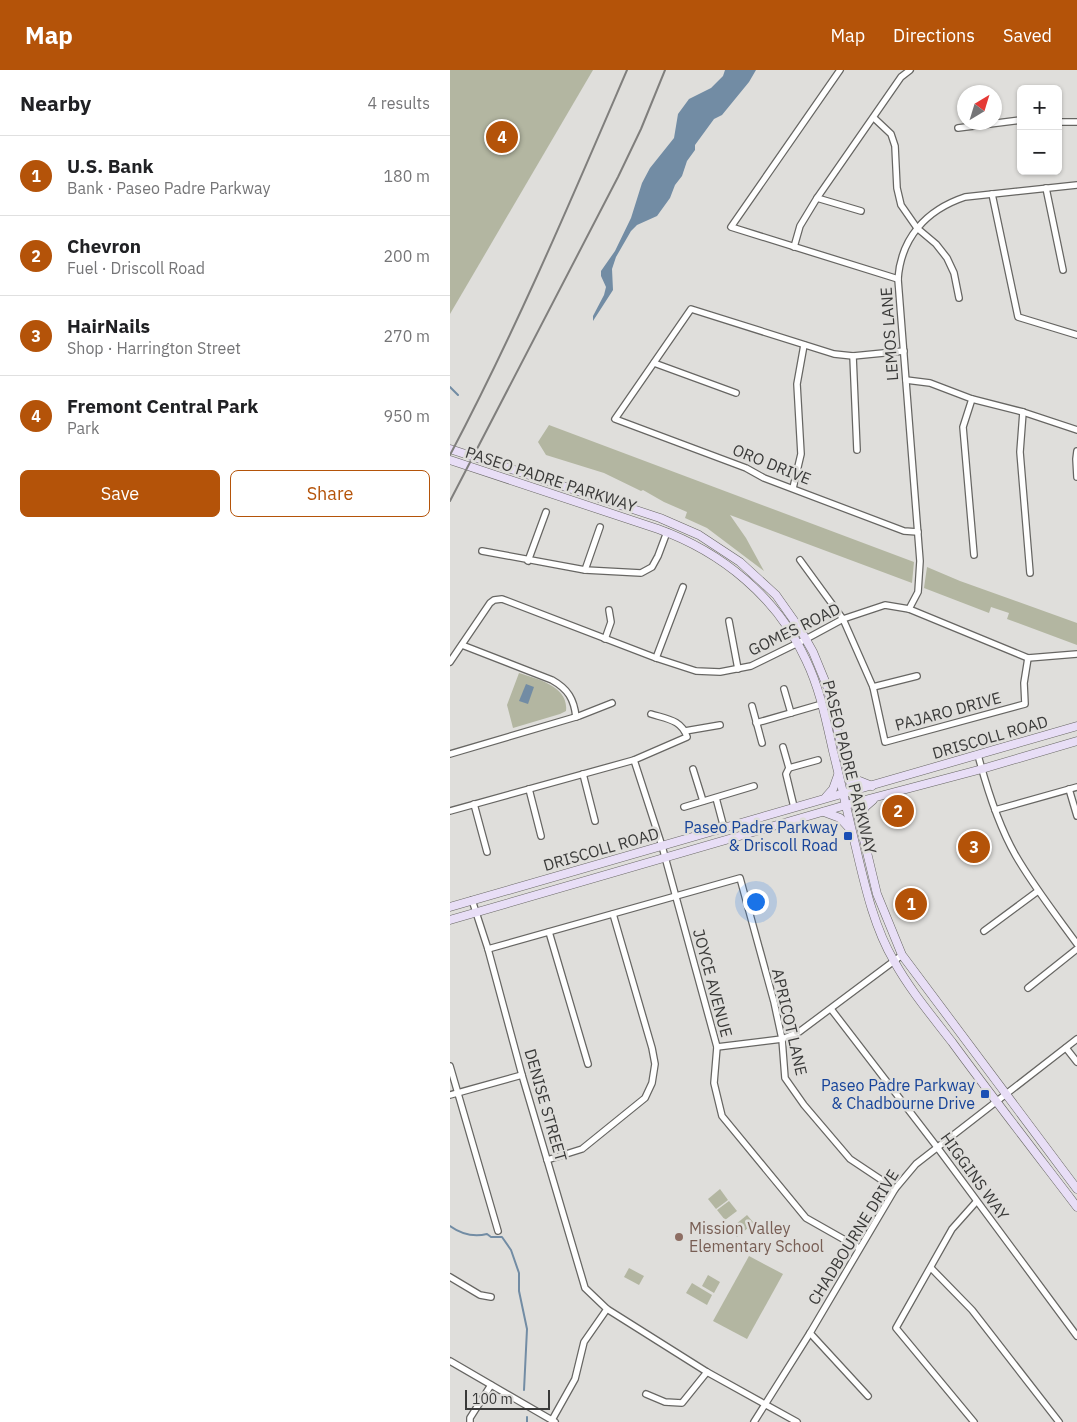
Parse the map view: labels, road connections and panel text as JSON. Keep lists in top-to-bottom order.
{
  "streets": {
    "main road": ["PASEO PADRE PARKWAY", "DRISCOLL ROAD"],
    "street": [
      "LEMOS LANE",
      "ORO DRIVE",
      "GOMES ROAD",
      "PAJARO DRIVE",
      "JOYCE AVENUE",
      "APRICOT LANE",
      "DENISE STREET",
      "HIGGINS WAY",
      "CHADBOURNE DRIVE"
    ]
  },
  "crossings": [
    ["LEMOS LANE", "ORO DRIVE"],
    ["LEMOS LANE", "GOMES ROAD"],
    ["PASEO PADRE PARKWAY", "GOMES ROAD"],
    ["PASEO PADRE PARKWAY", "DRISCOLL ROAD"],
    ["PASEO PADRE PARKWAY", "CHADBOURNE DRIVE"],
    ["GOMES ROAD", "PAJARO DRIVE"],
    ["DRISCOLL ROAD", "JOYCE AVENUE"],
    ["DRISCOLL ROAD", "DENISE STREET"],
    ["JOYCE AVENUE", "APRICOT LANE"],
    ["JOYCE AVENUE", "CHADBOURNE DRIVE"],
    ["APRICOT LANE", "CHADBOURNE DRIVE"],
    ["DENISE STREET", "CHADBOURNE DRIVE"],
    ["HIGGINS WAY", "CHADBOURNE DRIVE"]
  ],
  "places": {
    "transit": ["Paseo Padre Parkway & Driscoll Road", "Paseo Padre Parkway & Chadbourne Drive"],
    "other": ["Mission Valley Elementary School"]
  },
  "scale_bar": "100 m",
  "north": "top right",
  "page": {
    "header": "Map",
    "nav": ["Map", "Directions", "Saved"],
    "heading": ["Nearby", "4 results"],
    "map_buttons": ["+", "−"],
    "pins": [
      "4",
      "2",
      "3",
      "1"
    ],
    "list": [
      {
        "mark": "1",
        "name": "U.S. Bank",
        "note": "Bank · Paseo Padre Parkway",
        "value": "180 m"
      },
      {
        "mark": "2",
        "name": "Chevron",
        "note": "Fuel · Driscoll Road",
        "value": "200 m"
      },
      {
        "mark": "3",
        "name": "HairNails",
        "note": "Shop · Harrington Street",
        "value": "270 m"
      },
      {
        "mark": "4",
        "name": "Fremont Central Park",
        "note": "Park",
        "value": "950 m"
      }
    ],
    "buttons": ["Save", "Share"],
    "scale": "100 m"
  }
}
